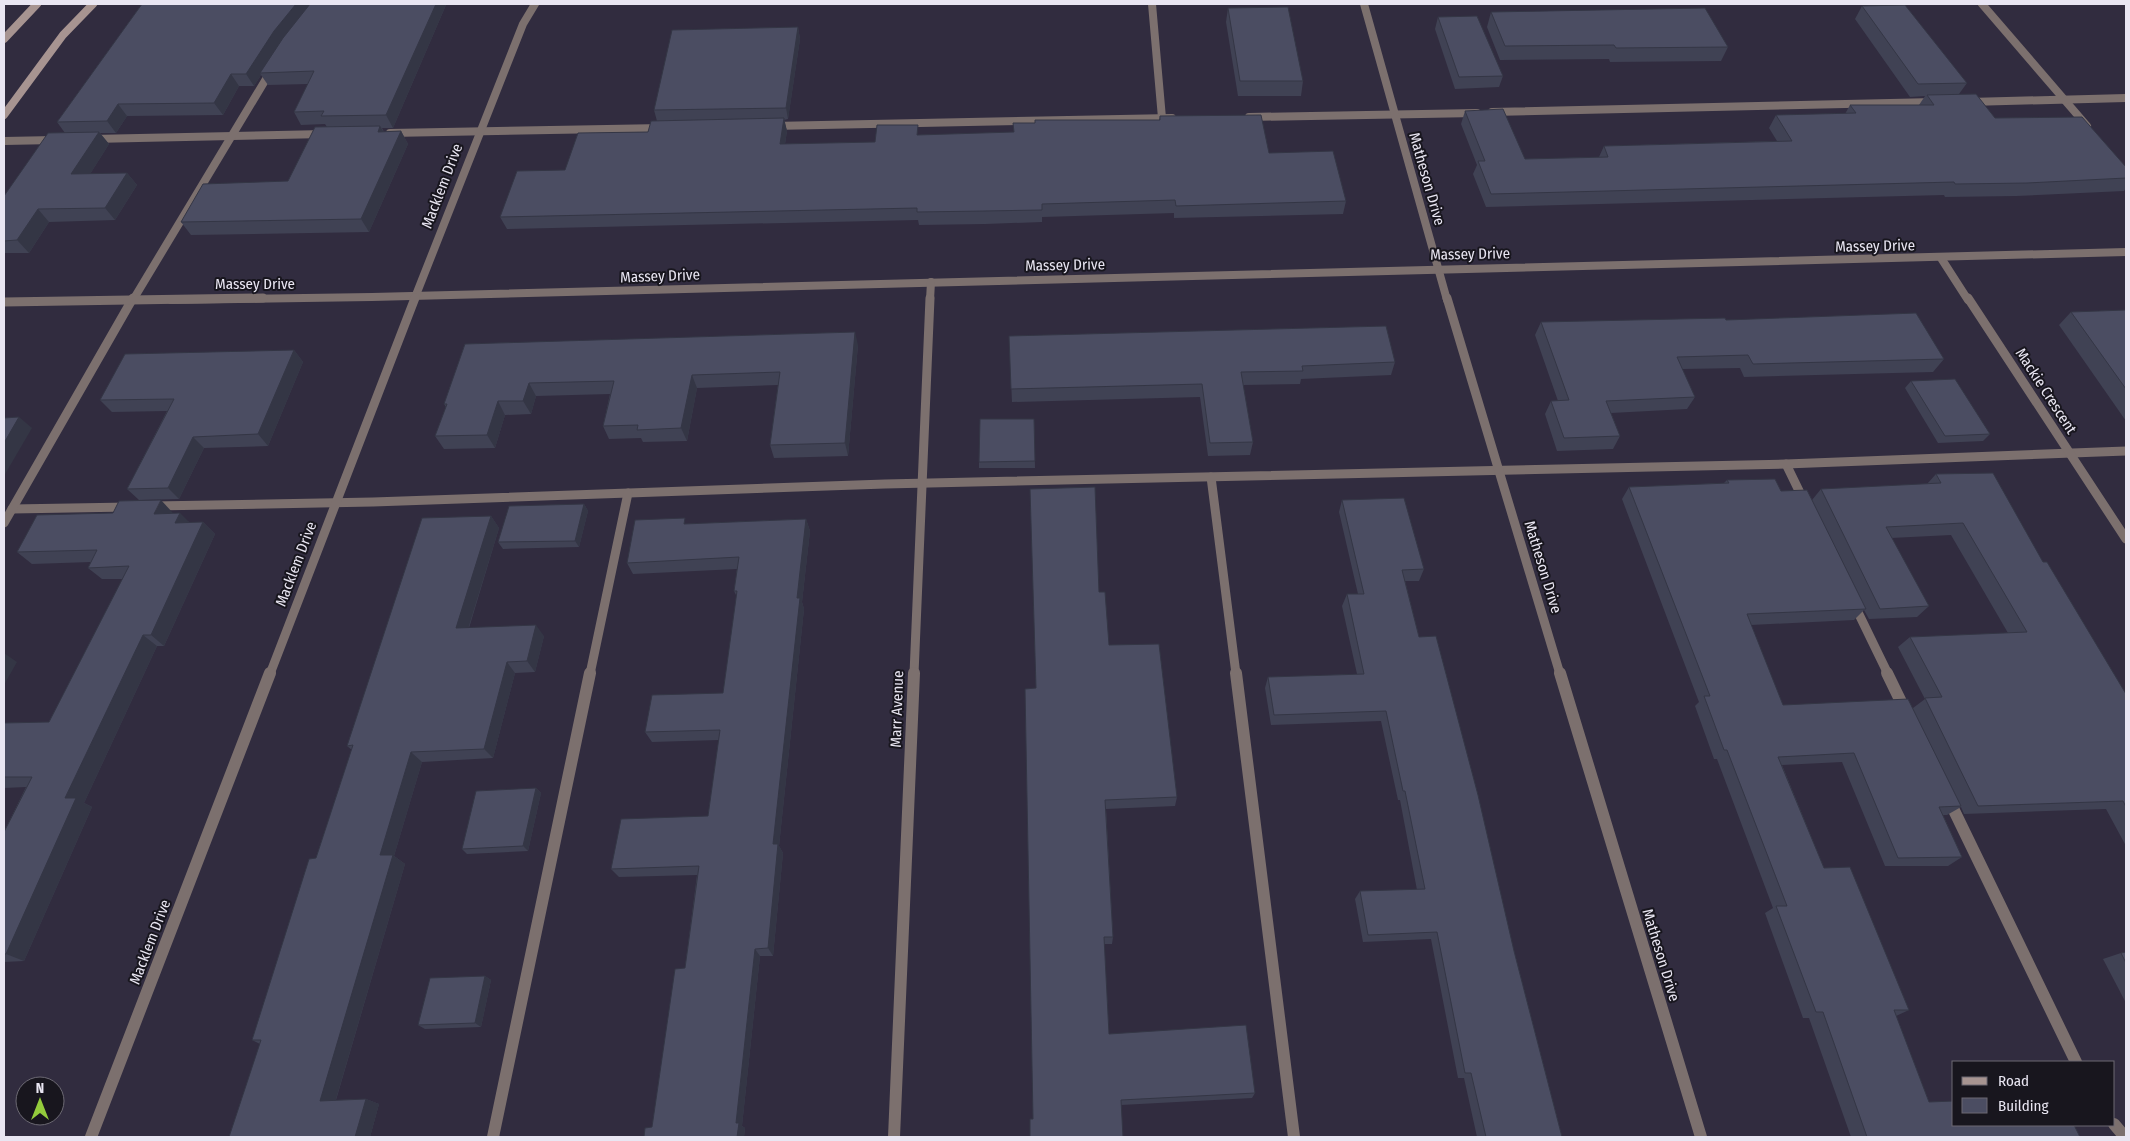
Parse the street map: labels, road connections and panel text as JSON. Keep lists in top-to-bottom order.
{
  "streets": {
    "street": [
      "Matheson Drive",
      "Macklem Drive",
      "Massey Drive",
      "Mackie Crescent",
      "Marr Avenue"
    ]
  },
  "crossings": [
    ["Matheson Drive", "Massey Drive"],
    ["Macklem Drive", "Massey Drive"],
    ["Massey Drive", "Mackie Crescent"],
    ["Massey Drive", "Marr Avenue"]
  ],
  "legend": ["Road", "Building"],
  "north": "top"
}
